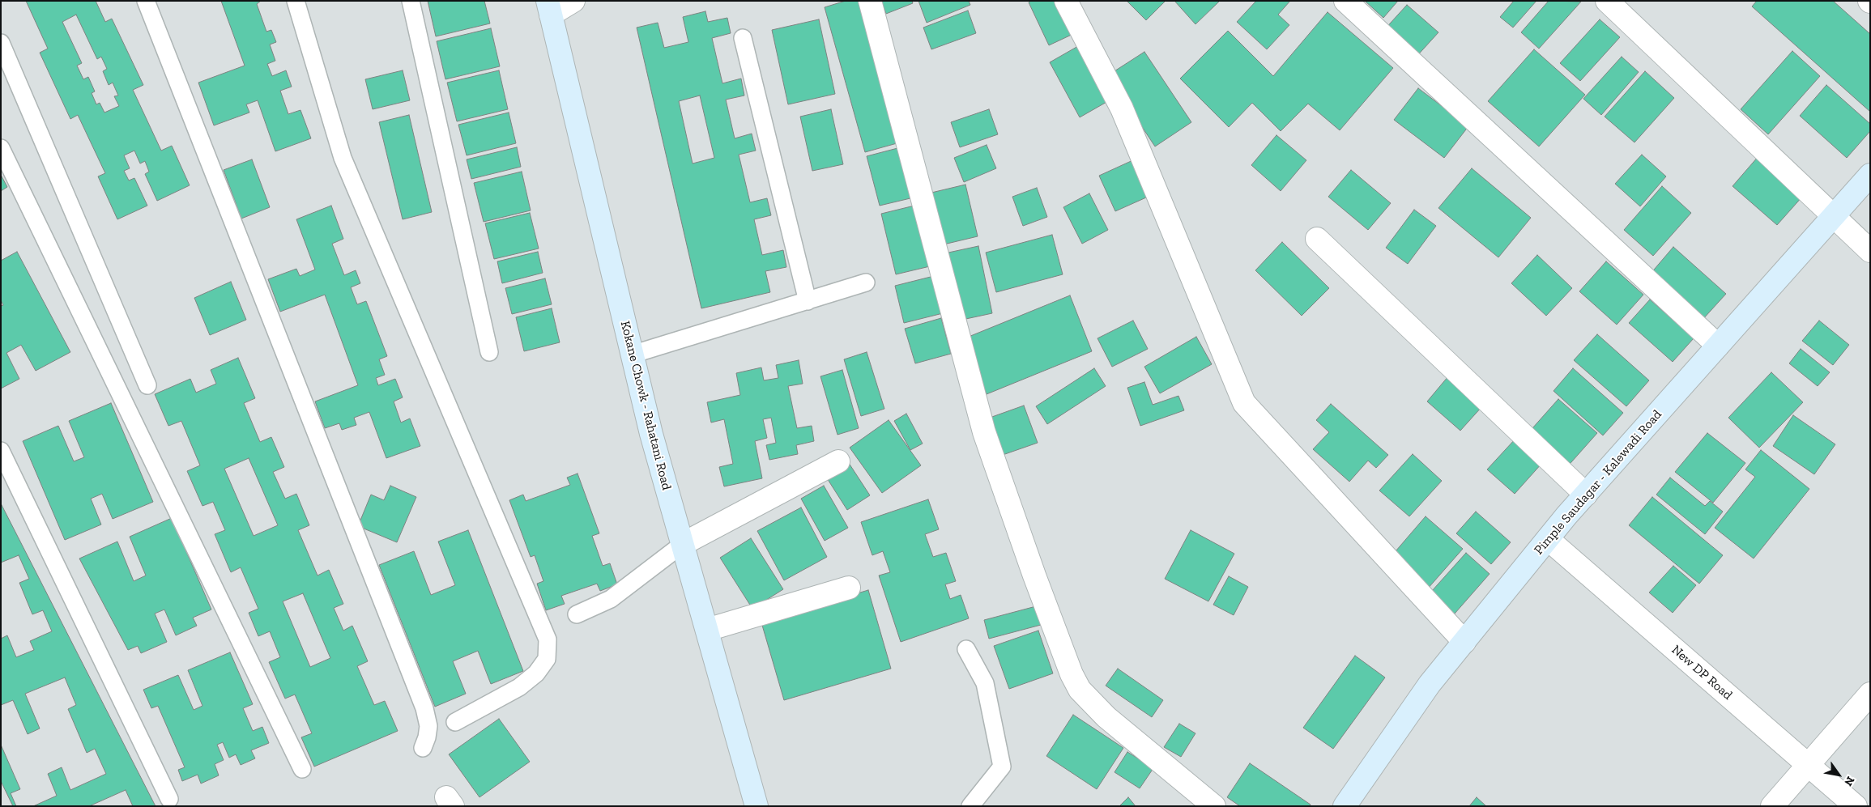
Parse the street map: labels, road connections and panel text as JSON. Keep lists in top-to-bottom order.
{
  "streets": {
    "main road": ["Kokane Chowk - Rahatani Road", "Pimple Saudagar - Kalewadi Road"],
    "street": ["New DP Road"]
  },
  "crossings": [
    ["Pimple Saudagar - Kalewadi Road", "New DP Road"]
  ],
  "north": "bottom right"
}
